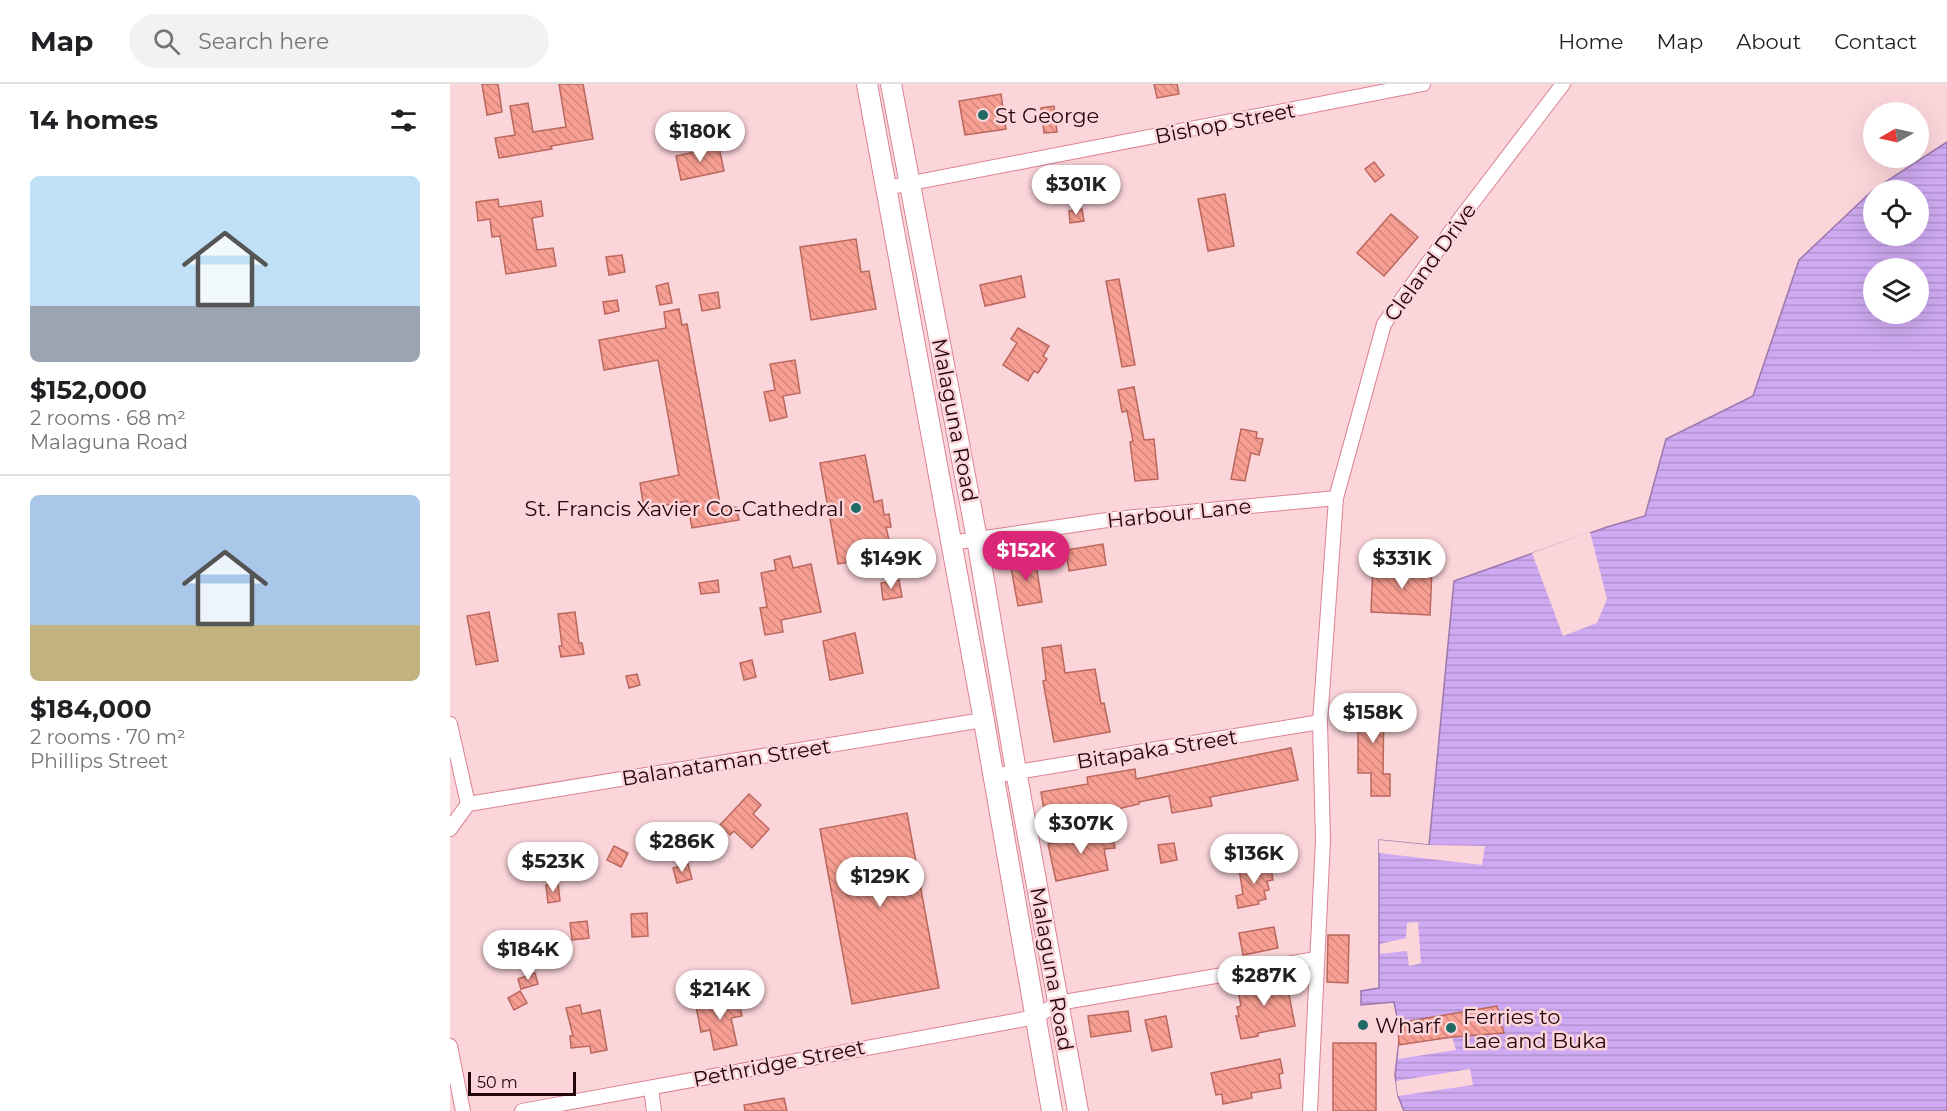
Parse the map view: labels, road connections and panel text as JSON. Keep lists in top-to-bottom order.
{
  "streets": {
    "street": [
      "Bishop Street",
      "Cleland Drive",
      "Malaguna Road",
      "Harbour Lane",
      "Bitapaka Street",
      "Balanataman Street",
      "Pethridge Street"
    ]
  },
  "crossings": [
    ["Bishop Street", "Malaguna Road"],
    ["Cleland Drive", "Harbour Lane"],
    ["Cleland Drive", "Bitapaka Street"],
    ["Malaguna Road", "Harbour Lane"],
    ["Malaguna Road", "Bitapaka Street"],
    ["Malaguna Road", "Balanataman Street"],
    ["Malaguna Road", "Pethridge Street"]
  ],
  "places": [
    "St George",
    "St. Francis Xavier Co-Cathedral",
    "Wharf",
    "Ferries to Lae and Buka"
  ],
  "scale_bar": "50 m",
  "north": "left",
  "page": {
    "header": "Map",
    "search": "Search here",
    "nav": [
      "Home",
      "Map",
      "About",
      "Contact"
    ],
    "heading": "14 homes",
    "price": [
      "$180K",
      "$301K",
      "$152K",
      "$149K",
      "$331K",
      "$158K",
      "$307K",
      "$286K",
      "$136K",
      "$523K",
      "$129K",
      "$184K",
      "$287K",
      "$214K"
    ],
    "list": [
      {
        "name": "$152,000",
        "note": "2 rooms · 68 m² · Malaguna Road"
      },
      {
        "name": "$184,000",
        "note": "2 rooms · 70 m² · Phillips Street"
      }
    ],
    "scale": "50 m"
  }
}
